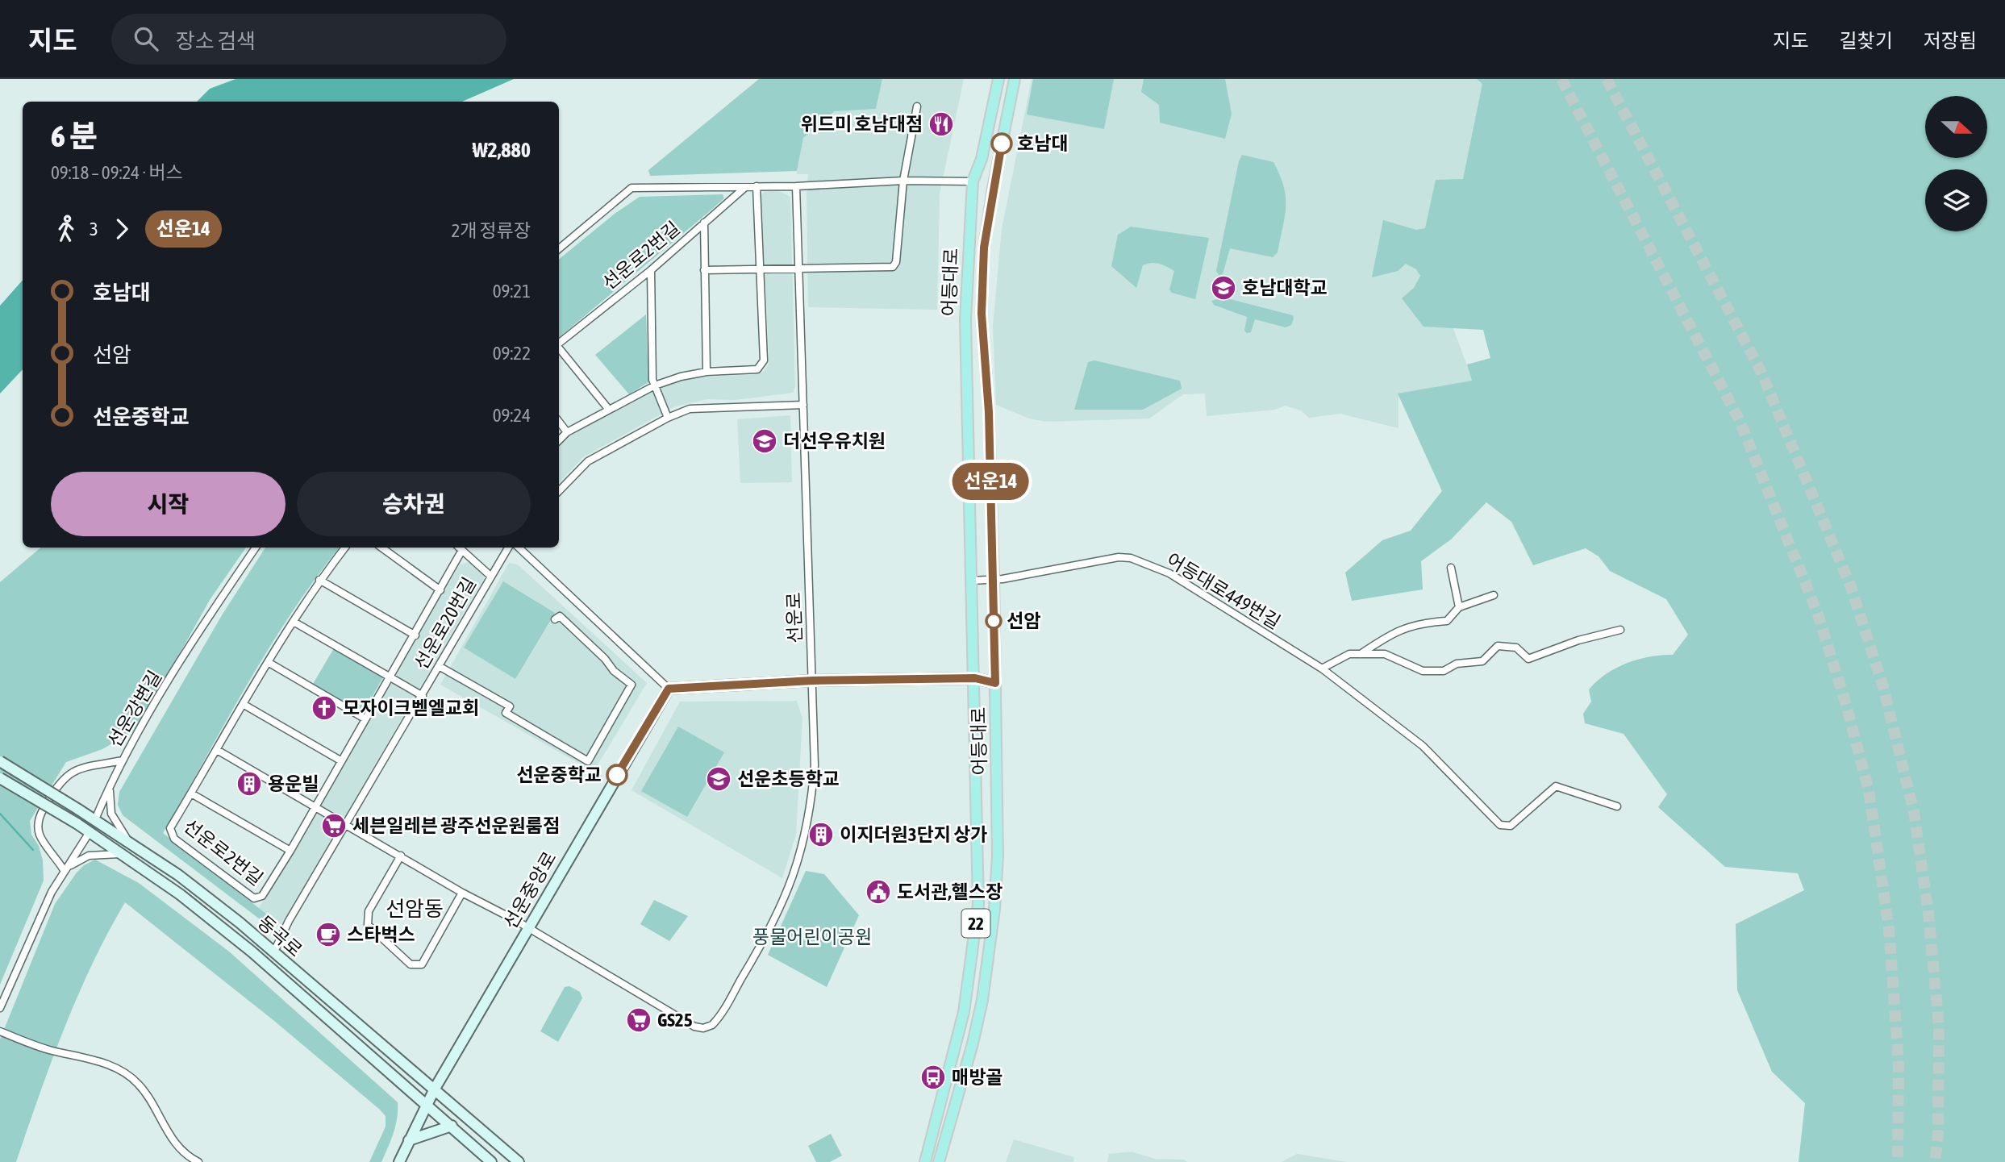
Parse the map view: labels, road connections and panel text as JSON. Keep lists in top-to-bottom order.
{
  "streets": {
    "main road": [
      "어등대로",
      "선운중앙로",
      "22",
      "동곡로"
    ],
    "street": [
      "선운로2번길",
      "어등대로449번길",
      "선운로",
      "선운로20번길",
      "선운강변길"
    ]
  },
  "crossings": [
    ["어등대로", "어등대로449번길"],
    ["선운로", "선운중앙로"],
    ["선운로20번길", "동곡로"],
    ["선운중앙로", "동곡로"]
  ],
  "districts": ["선암동"],
  "parks": ["풍물어린이공원"],
  "places": {
    "restaurant": ["위드미 호남대점"],
    "other": ["호남대", "선암", "선운중학교"],
    "school or university": ["호남대학교", "더선우유치원", "선운초등학교"],
    "church": ["모자이크벧엘교회"],
    "building": ["용운빌", "이지더원3단지 상가"],
    "supermarket": ["세븐일레븐 광주선운원룸점", "GS25"],
    "public building": ["도서관,헬스장"],
    "cafe": ["스타벅스"],
    "bus stop": ["매방골"]
  },
  "lines": ["bus line 선운14"],
  "north": "right",
  "page": {
    "header": "지도",
    "search": "장소 검색",
    "nav": ["지도", "길찾기", "저장됨"],
    "on_map": "선운14",
    "heading": ["6 분", "09:18 – 09:24 · 버스", "₩2,880"],
    "legs": ["3", "선운14", "2개 정류장"],
    "list": [
      {
        "name": "호남대",
        "value": "09:21"
      },
      {
        "name": "선암",
        "value": "09:22"
      },
      {
        "name": "선운중학교",
        "value": "09:24"
      }
    ],
    "buttons": ["시작", "승차권"]
  }
}
